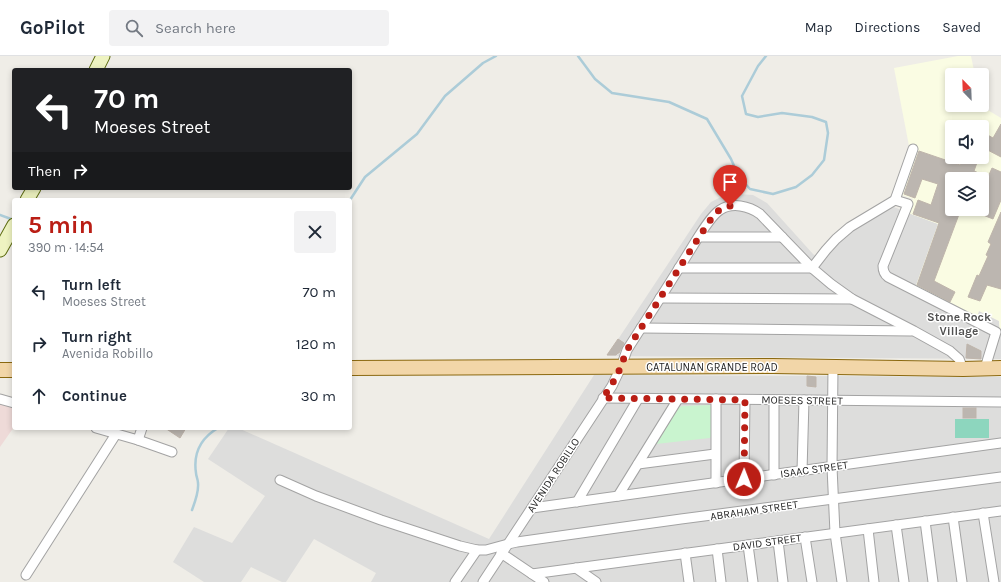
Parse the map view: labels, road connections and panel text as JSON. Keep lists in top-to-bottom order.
{
  "streets": {
    "main road": ["CATALUNAN GRANDE ROAD"],
    "street": [
      "MOESES STREET",
      "ISAAC STREET",
      "AVENIDA ROBILLO",
      "ABRAHAM STREET",
      "DAVID STREET"
    ]
  },
  "crossings": [
    ["CATALUNAN GRANDE ROAD", "AVENIDA ROBILLO"],
    ["MOESES STREET", "AVENIDA ROBILLO"],
    ["ISAAC STREET", "AVENIDA ROBILLO"],
    ["AVENIDA ROBILLO", "ABRAHAM STREET"]
  ],
  "districts": ["Stone Rock Village"],
  "north": "top left",
  "page": {
    "header": "GoPilot",
    "search": "Search here",
    "nav": ["Map", "Directions", "Saved"],
    "turn": ["70 m", "Moeses Street"],
    "then": "Then",
    "heading": ["5 min", "390 m · 14:54"],
    "list": [
      {
        "name": "Turn left",
        "note": "Moeses Street",
        "value": "70 m"
      },
      {
        "name": "Turn right",
        "note": "Avenida Robillo",
        "value": "120 m"
      },
      {
        "name": "Continue",
        "value": "30 m"
      }
    ]
  }
}
